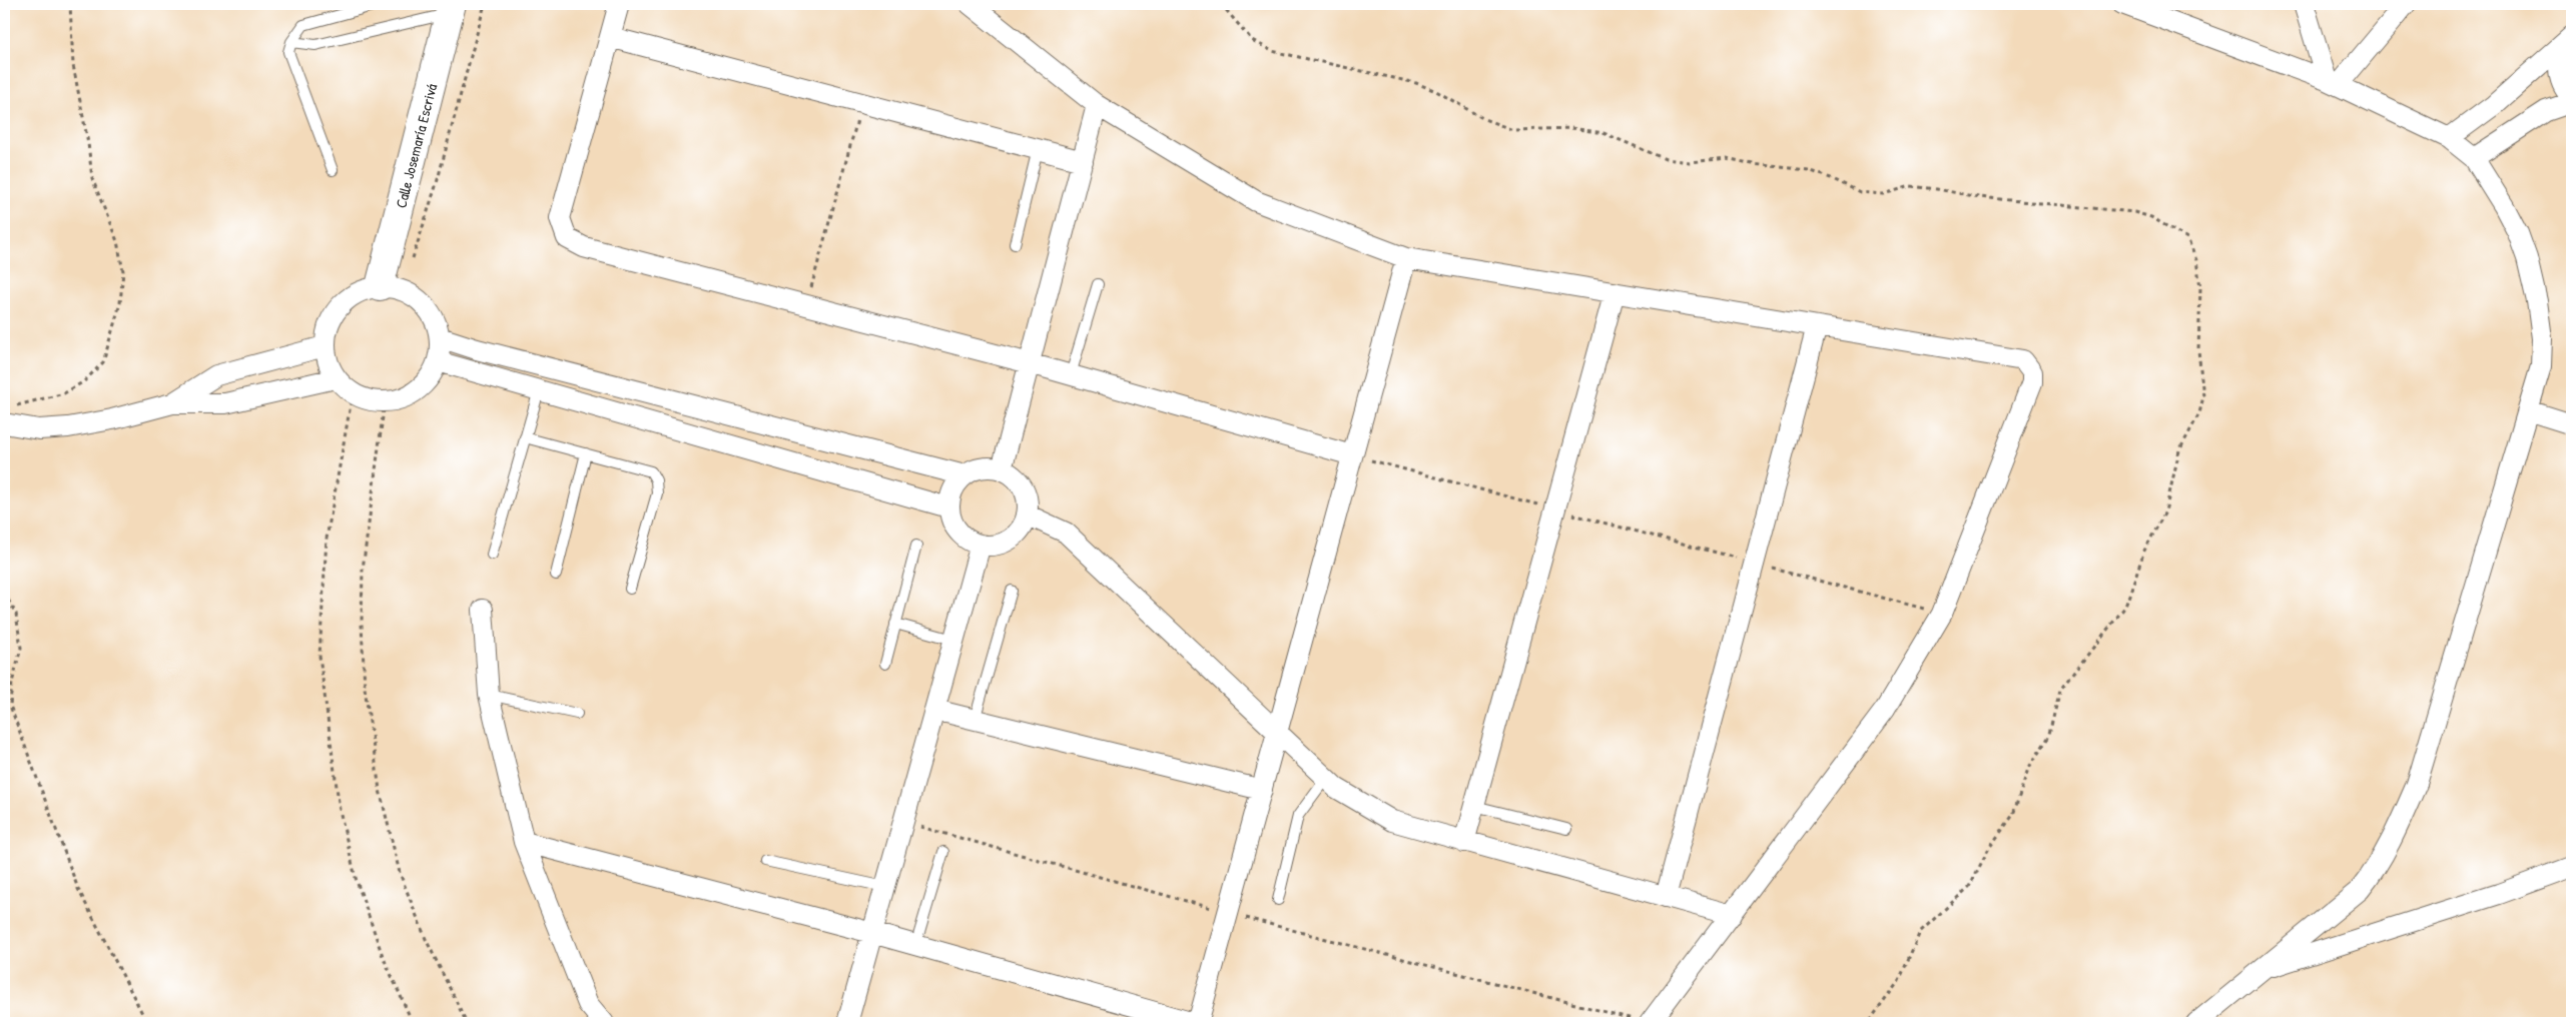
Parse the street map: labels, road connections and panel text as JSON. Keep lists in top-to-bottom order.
{
  "streets": {
    "street": ["Calle Josemaría Escrivá"]
  }
}
